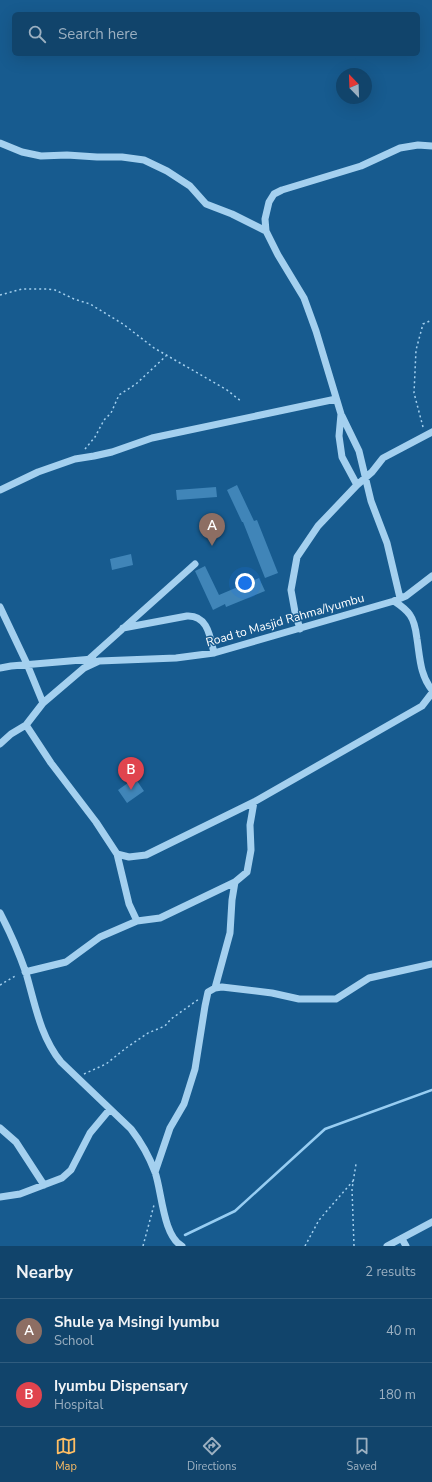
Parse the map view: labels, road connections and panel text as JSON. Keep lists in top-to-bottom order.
{
  "streets": {
    "street": ["Road to Masjid Rahma/Iyumbu"]
  },
  "north": "top left",
  "page": {
    "search": "Search here",
    "pins": ["A", "B"],
    "heading": ["Nearby", "2 results"],
    "list": [
      {
        "mark": "A",
        "name": "Shule ya Msingi Iyumbu",
        "note": "School",
        "value": "40 m"
      },
      {
        "mark": "B",
        "name": "Iyumbu Dispensary",
        "note": "Hospital",
        "value": "180 m"
      }
    ],
    "nav": ["Map", "Directions", "Saved"]
  }
}
